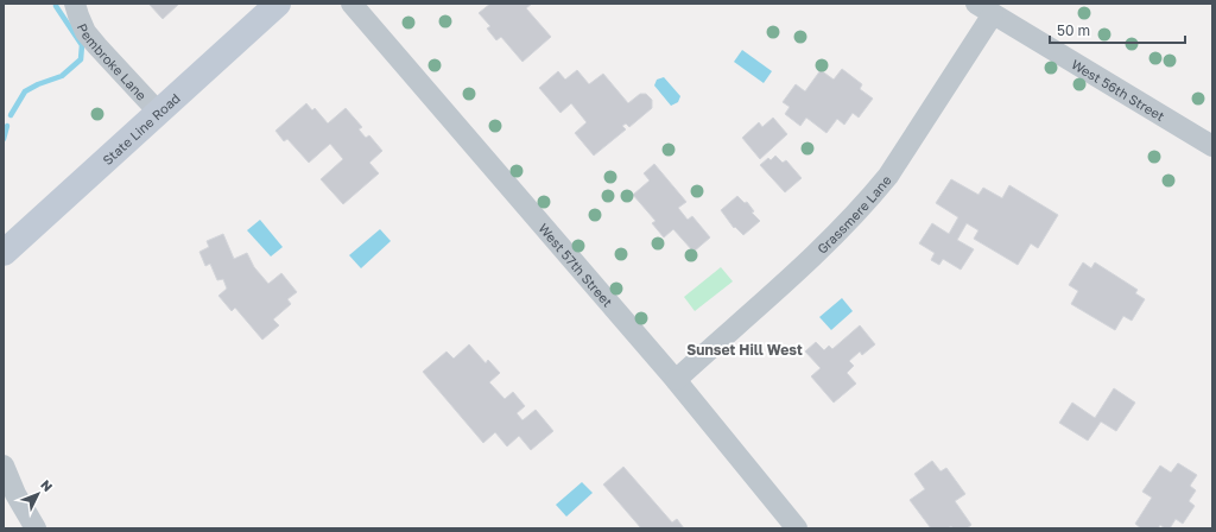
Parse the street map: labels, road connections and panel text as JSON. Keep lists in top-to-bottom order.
{
  "streets": {
    "main road": ["State Line Road"],
    "street": [
      "Pembroke Lane",
      "West 56th Street",
      "Grassmere Lane",
      "West 57th Street"
    ]
  },
  "crossings": [
    ["Pembroke Lane", "State Line Road"],
    ["West 56th Street", "Grassmere Lane"],
    ["Grassmere Lane", "West 57th Street"]
  ],
  "districts": ["Sunset Hill West"],
  "scale_bar": "50 m",
  "north": "top right"
}
